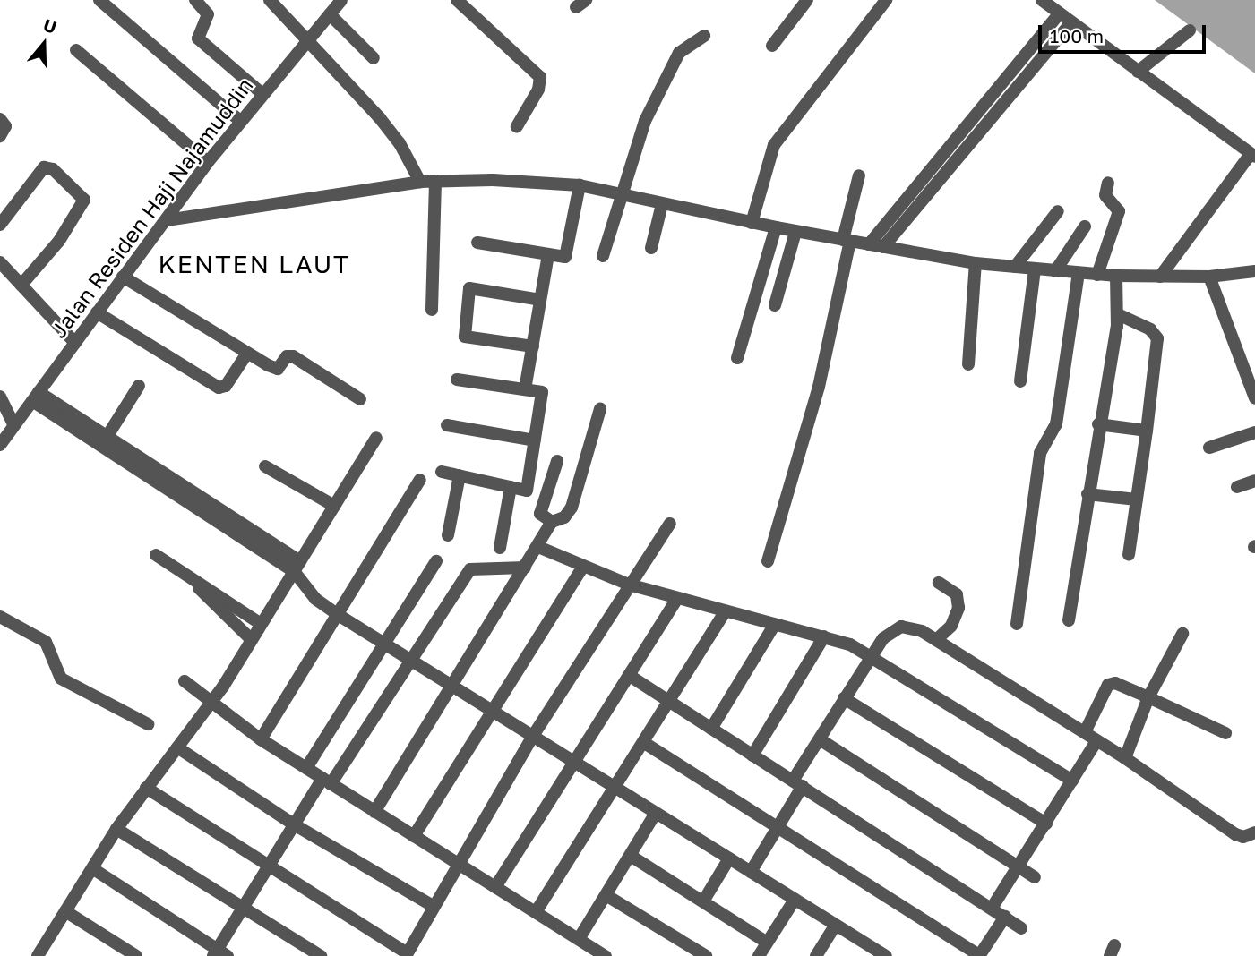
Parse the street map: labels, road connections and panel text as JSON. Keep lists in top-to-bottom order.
{
  "streets": {
    "street": ["Jalan Residen Haji Najamuddin"]
  },
  "districts": ["KENTEN LAUT"],
  "scale_bar": "100 m",
  "north": "top"
}
